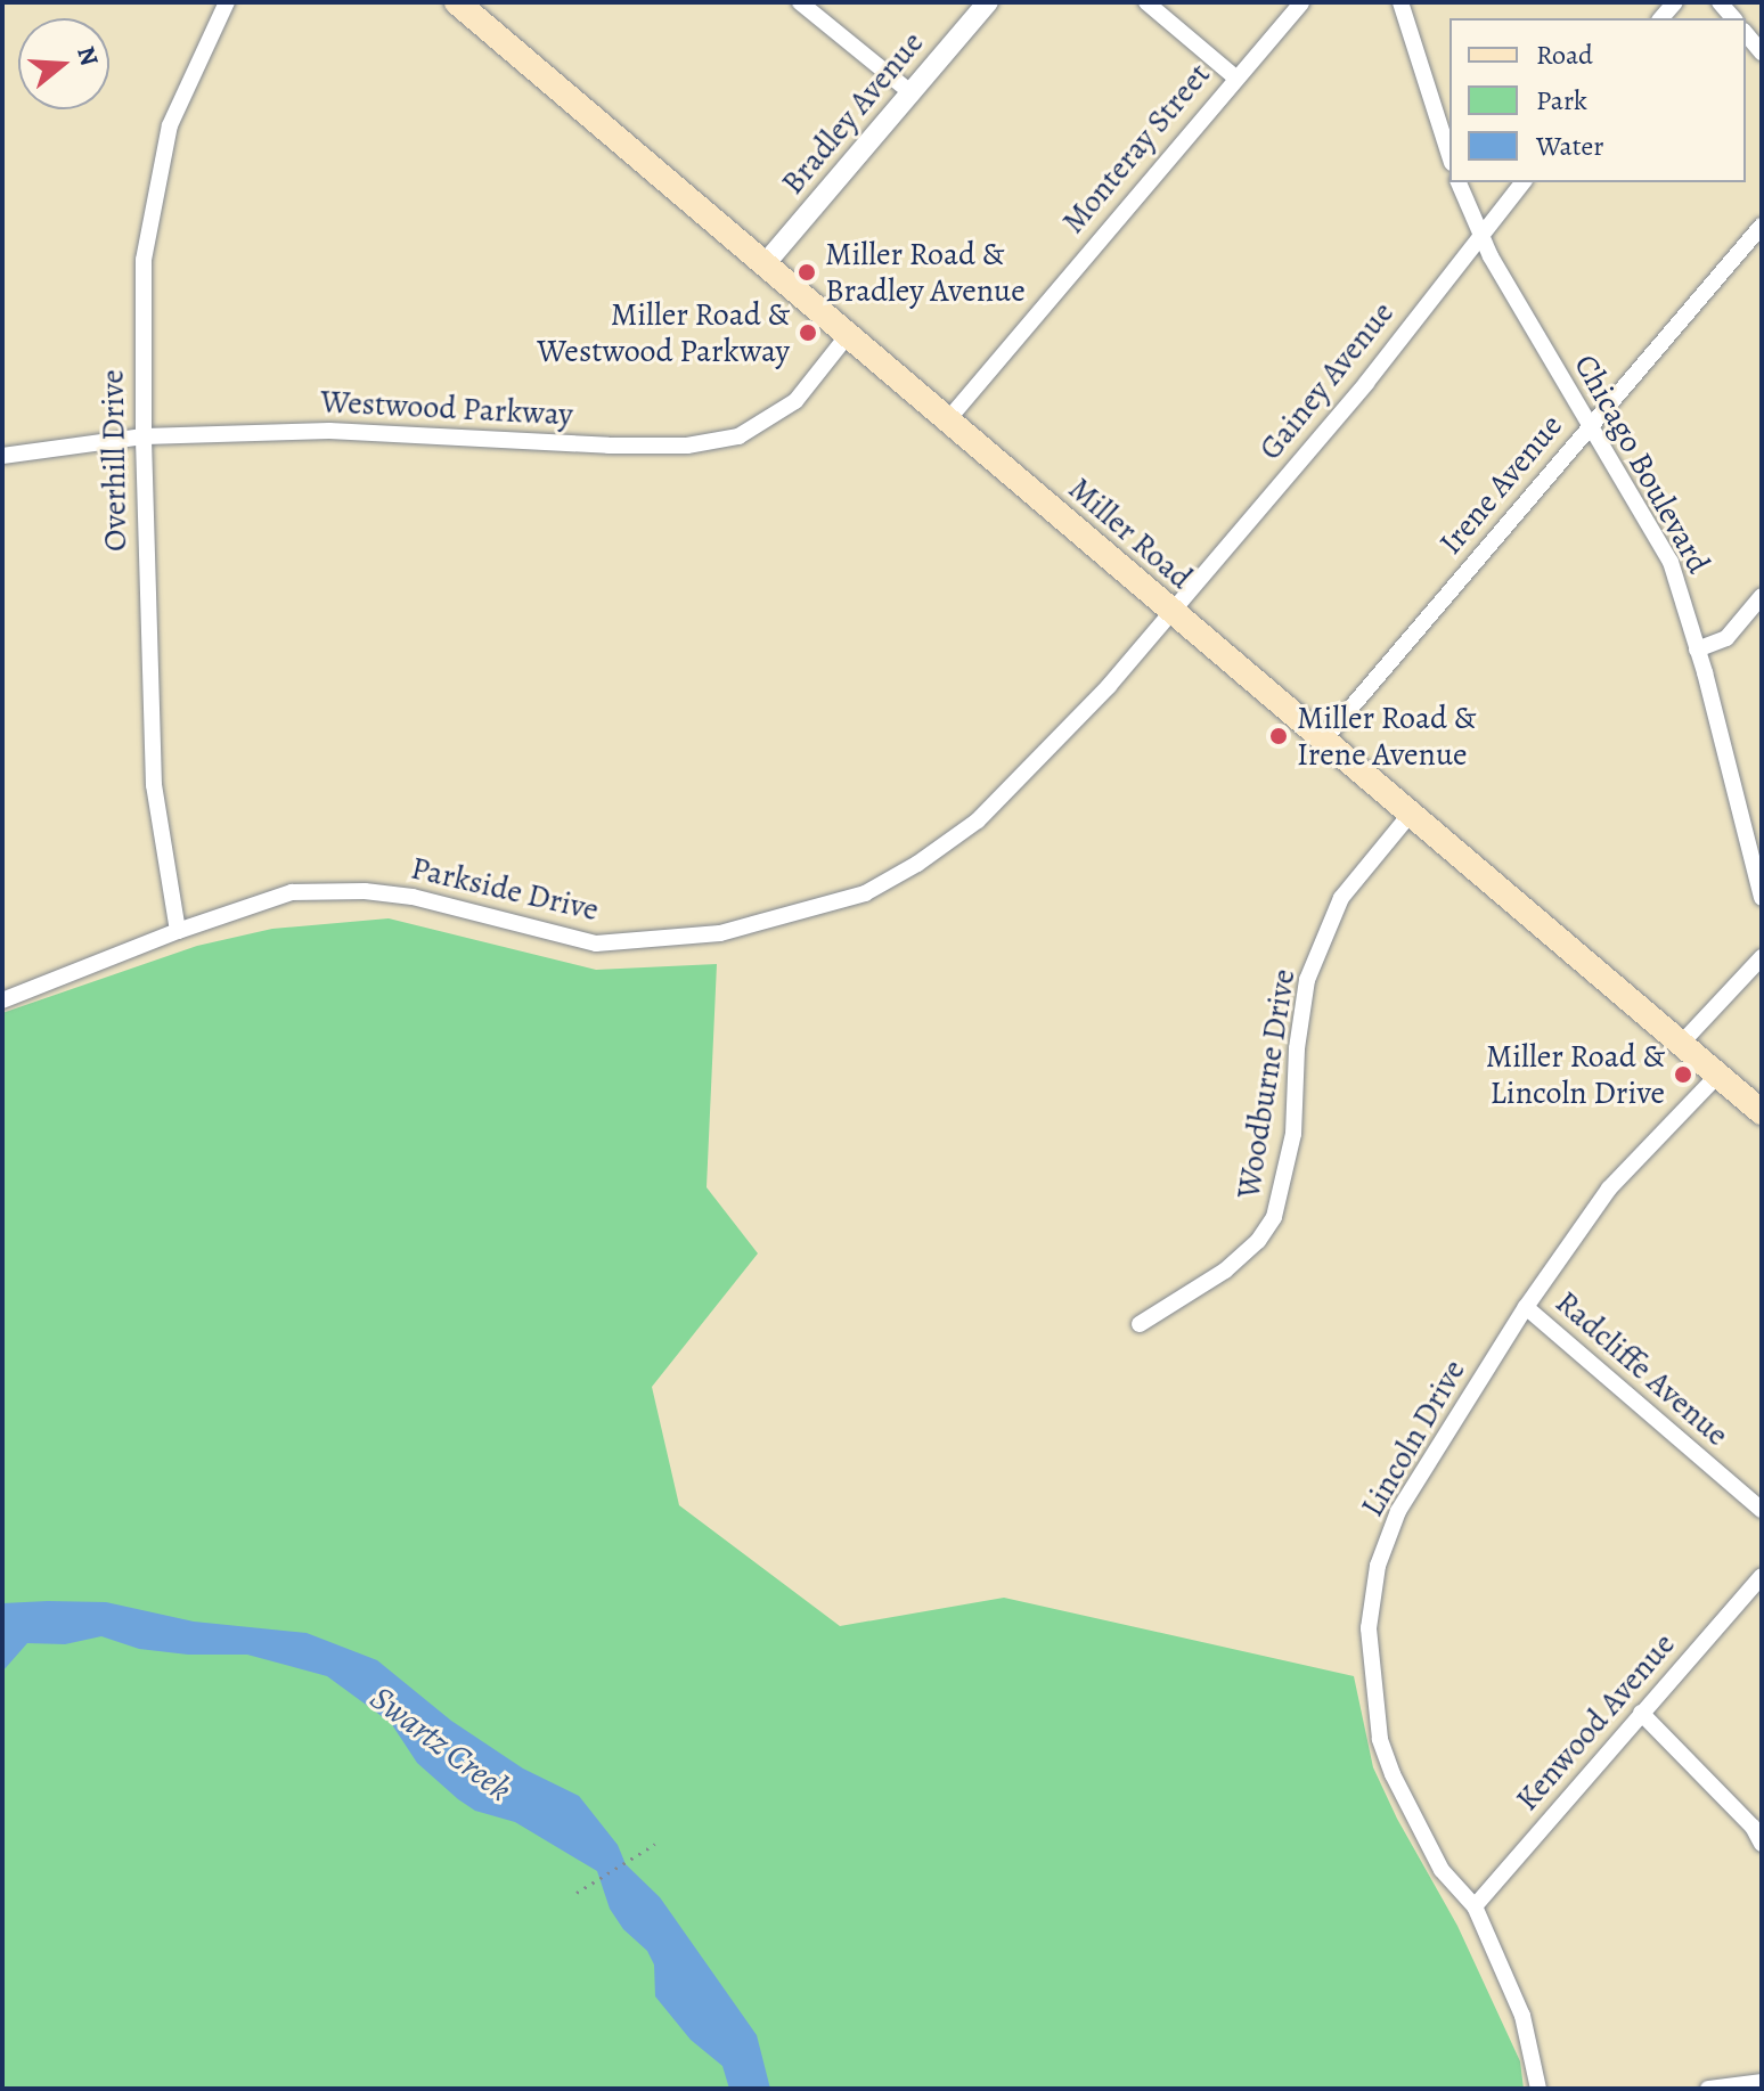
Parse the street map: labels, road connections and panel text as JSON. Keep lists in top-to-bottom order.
{
  "streets": {
    "main road": ["Miller Road"],
    "street": [
      "Bradley Avenue",
      "Monteray Street",
      "Gainey Avenue",
      "Westwood Parkway",
      "Overhill Drive",
      "Chicago Boulevard",
      "Irene Avenue",
      "Parkside Drive",
      "Woodburne Drive",
      "Radcliffe Avenue",
      "Lincoln Drive",
      "Kenwood Avenue"
    ]
  },
  "crossings": [
    ["Bradley Avenue", "Miller Road"],
    ["Monteray Street", "Miller Road"],
    ["Gainey Avenue", "Chicago Boulevard"],
    ["Gainey Avenue", "Miller Road"],
    ["Gainey Avenue", "Parkside Drive"],
    ["Westwood Parkway", "Overhill Drive"],
    ["Westwood Parkway", "Miller Road"],
    ["Overhill Drive", "Parkside Drive"],
    ["Chicago Boulevard", "Irene Avenue"],
    ["Irene Avenue", "Miller Road"],
    ["Miller Road", "Parkside Drive"],
    ["Miller Road", "Woodburne Drive"],
    ["Miller Road", "Lincoln Drive"],
    ["Radcliffe Avenue", "Lincoln Drive"],
    ["Lincoln Drive", "Kenwood Avenue"]
  ],
  "water": ["Swartz Creek"],
  "places": [
    "Miller Road & Bradley Avenue",
    "Miller Road & Westwood Parkway",
    "Miller Road & Irene Avenue",
    "Miller Road & Lincoln Drive"
  ],
  "legend": ["Road", "Park", "Water"],
  "north": "right"
}
